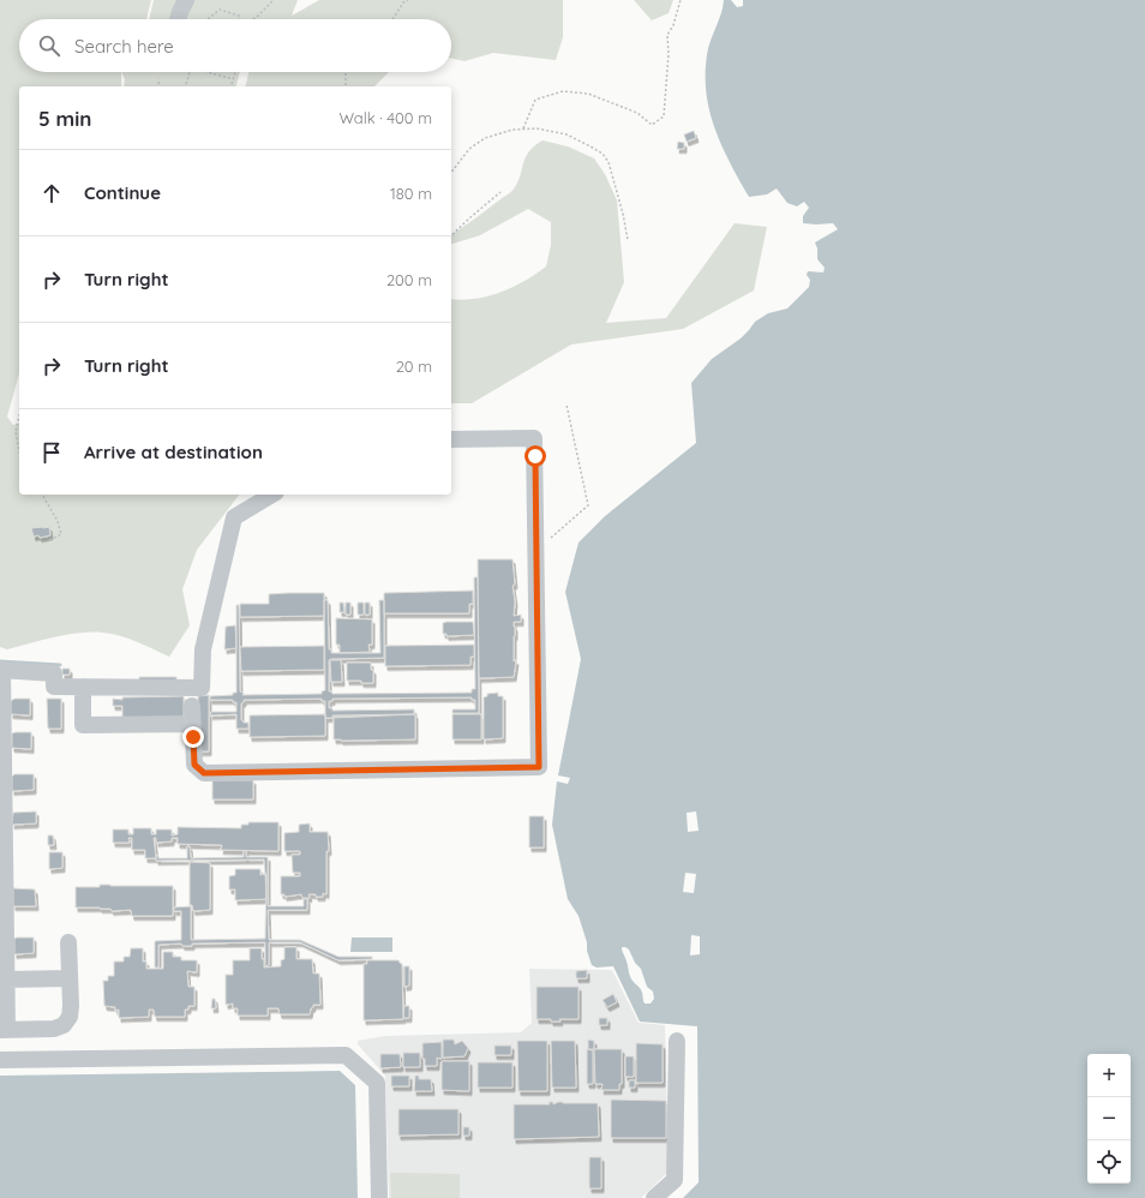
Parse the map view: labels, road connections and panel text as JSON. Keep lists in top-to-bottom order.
{
  "page": {
    "search": "Search here",
    "heading": ["5 min", "Walk · 400 m"],
    "list": [
      ["Continue", "180 m"],
      ["Turn right", "200 m"],
      ["Turn right", "20 m"],
      "Arrive at destination"
    ],
    "map_buttons": ["+", "−"]
  }
}
